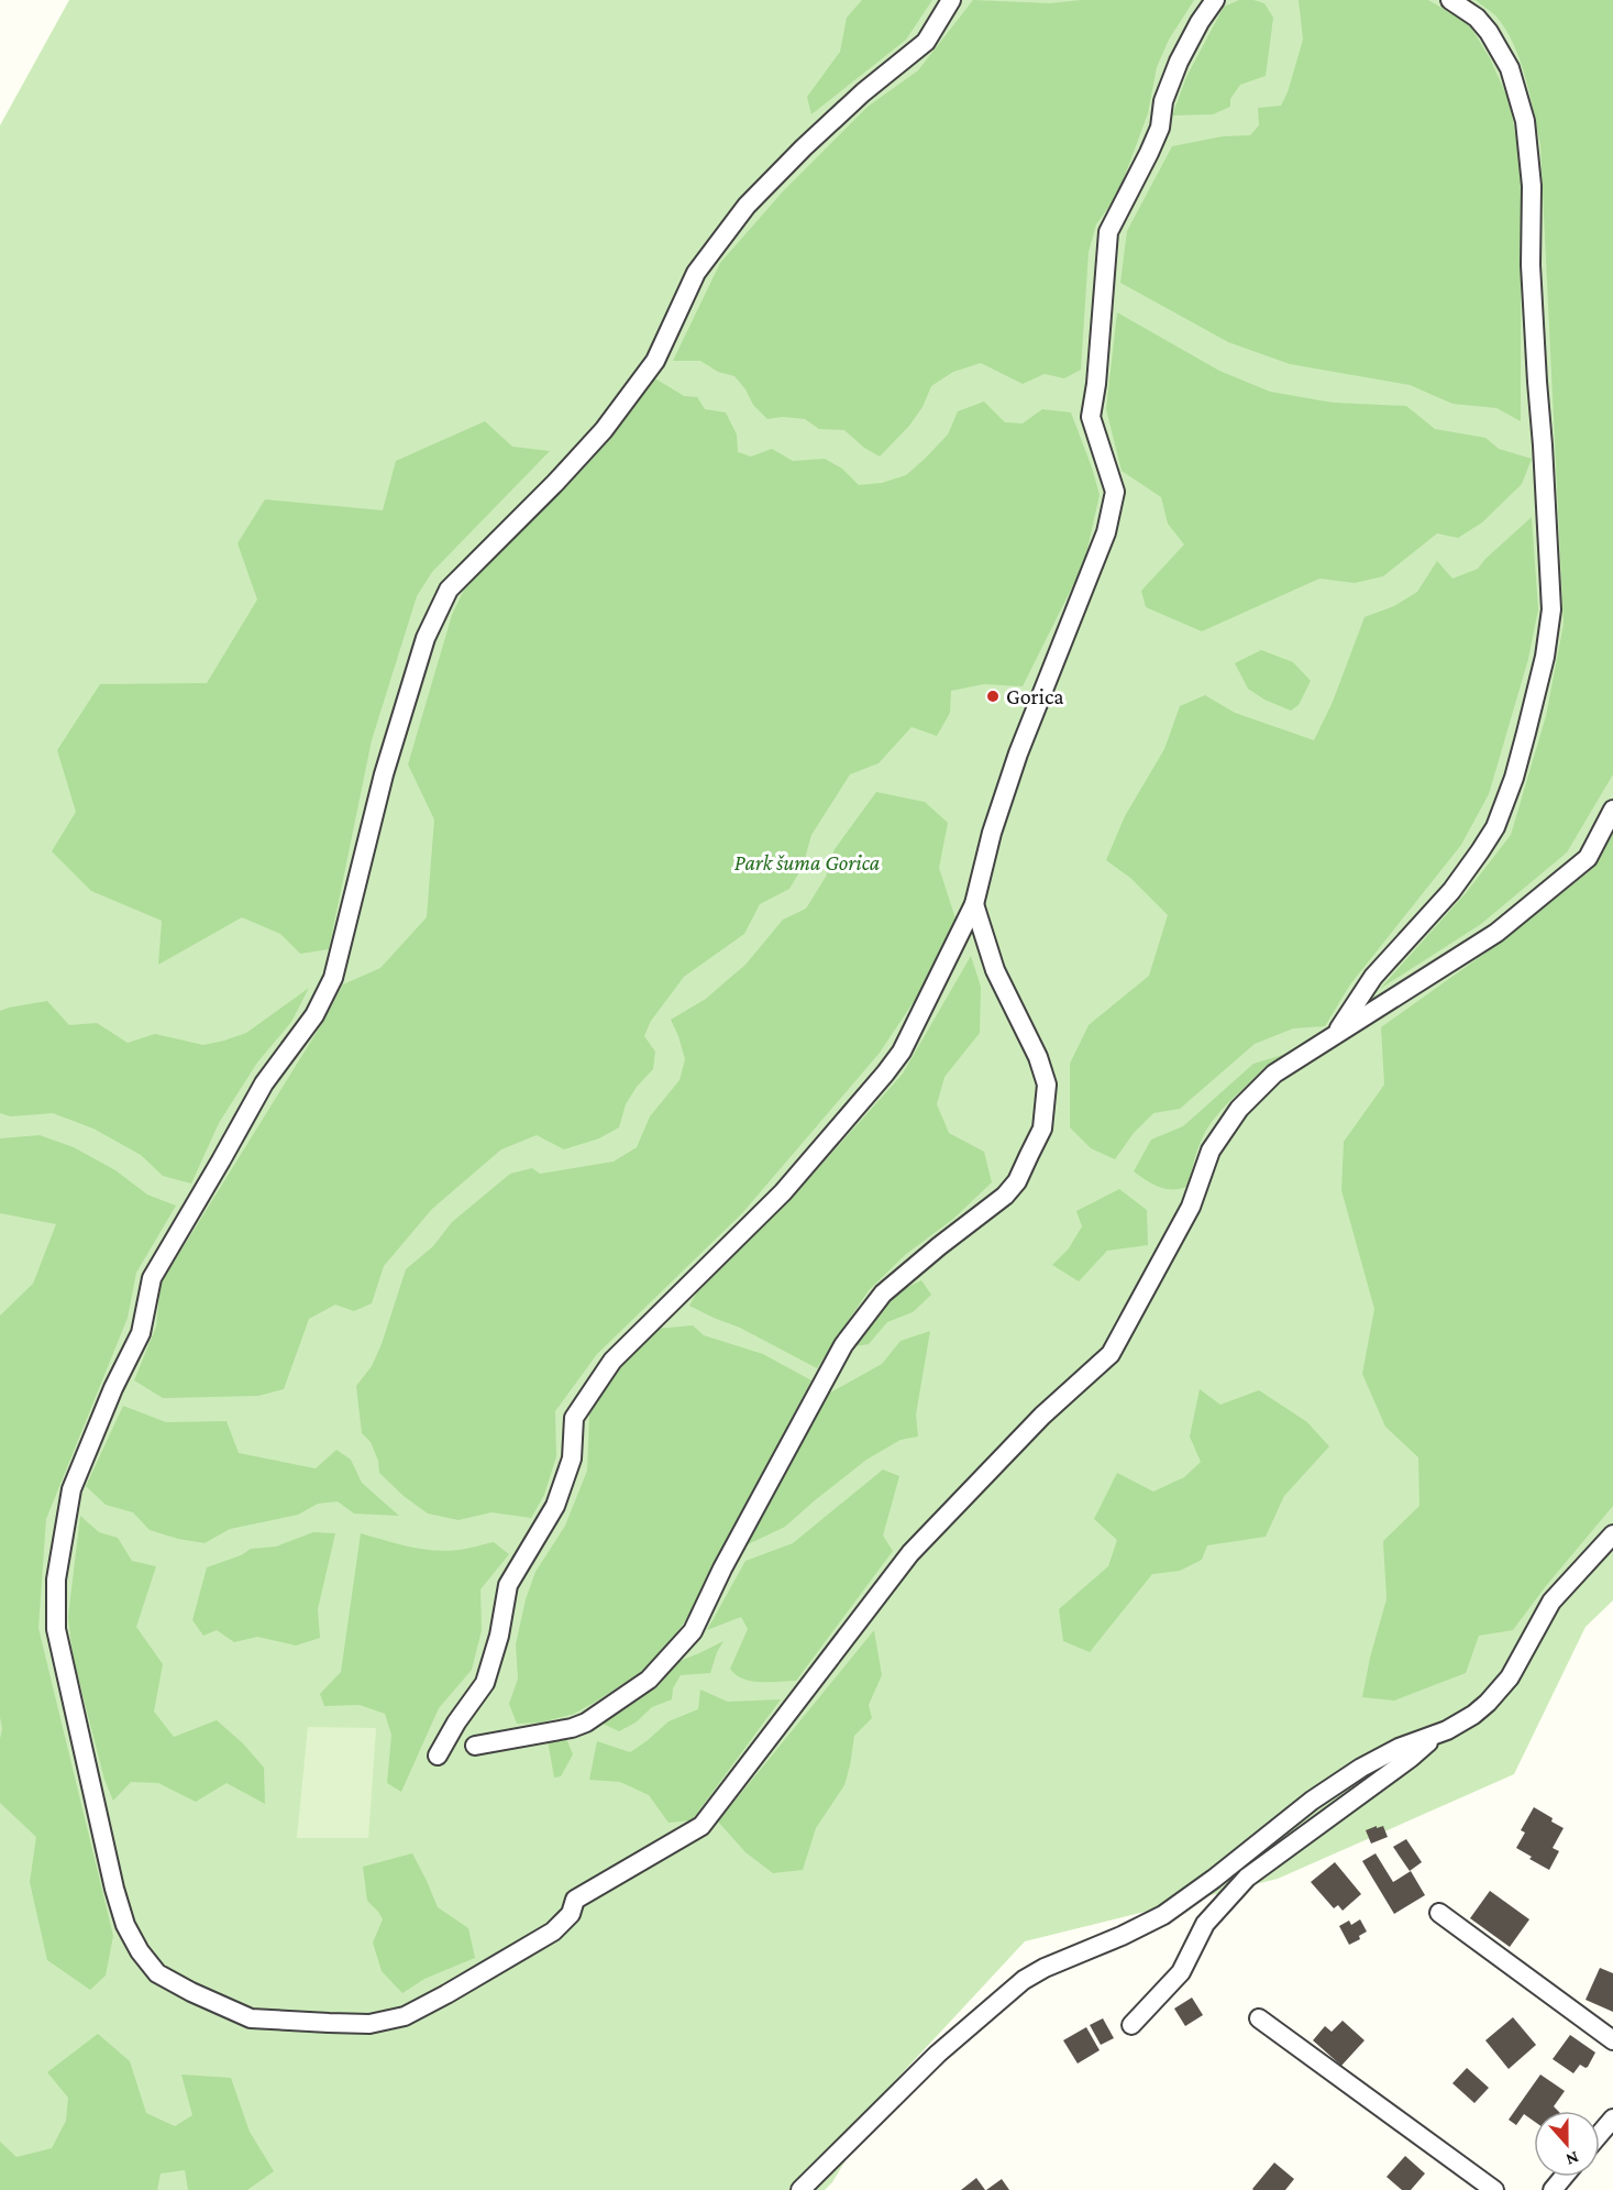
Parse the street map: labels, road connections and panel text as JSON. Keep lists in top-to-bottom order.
{
  "parks": ["Park šuma Gorica"],
  "places": ["Gorica"],
  "north": "bottom"
}
